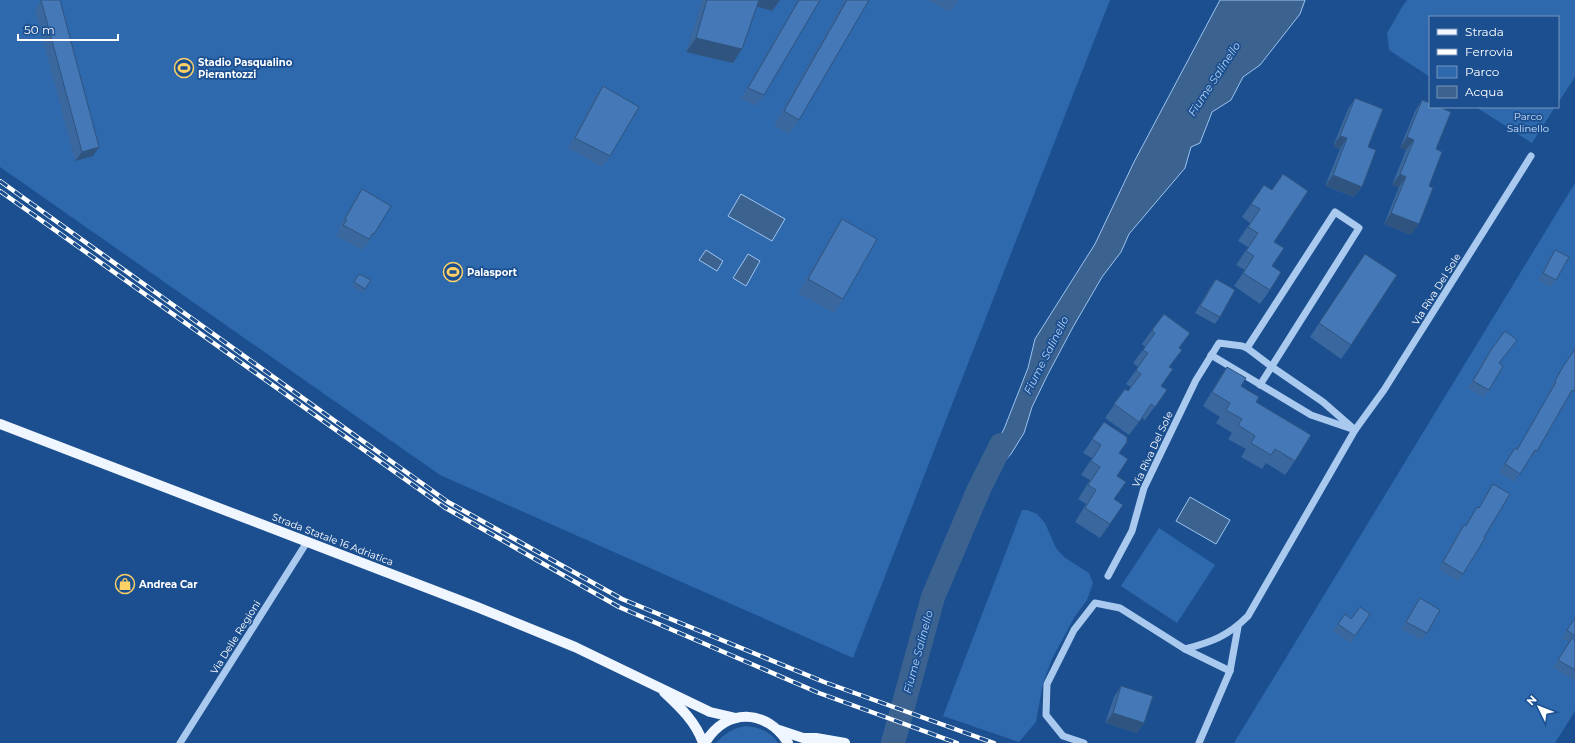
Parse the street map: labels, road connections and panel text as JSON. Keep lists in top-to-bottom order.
{
  "streets": {
    "main road": ["Strada Statale 16 Adriatica"],
    "street": ["Via Riva Del Sole", "Via Delle Regioni"]
  },
  "crossings": [
    ["Strada Statale 16 Adriatica", "Via Delle Regioni"]
  ],
  "water": ["Fiume Salinello"],
  "parks": ["Parco Salinello"],
  "places": {
    "sports": ["Stadio Pasqualino Pierantozzi", "Palasport"],
    "shop": ["Andrea Car"]
  },
  "legend": [
    "Strada",
    "Ferrovia",
    "Parco",
    "Acqua"
  ],
  "scale_bar": "50 m",
  "north": "top left"
}
